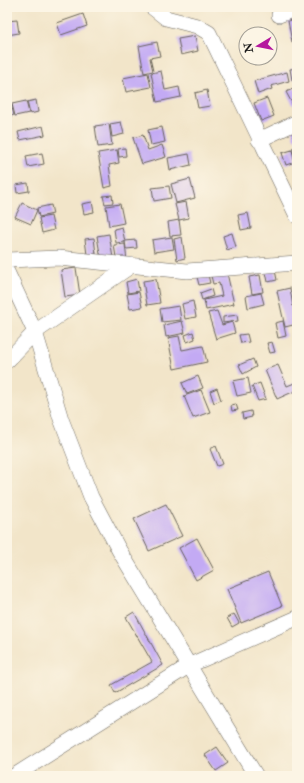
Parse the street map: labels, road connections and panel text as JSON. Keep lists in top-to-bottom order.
{
  "north": "left"
}
